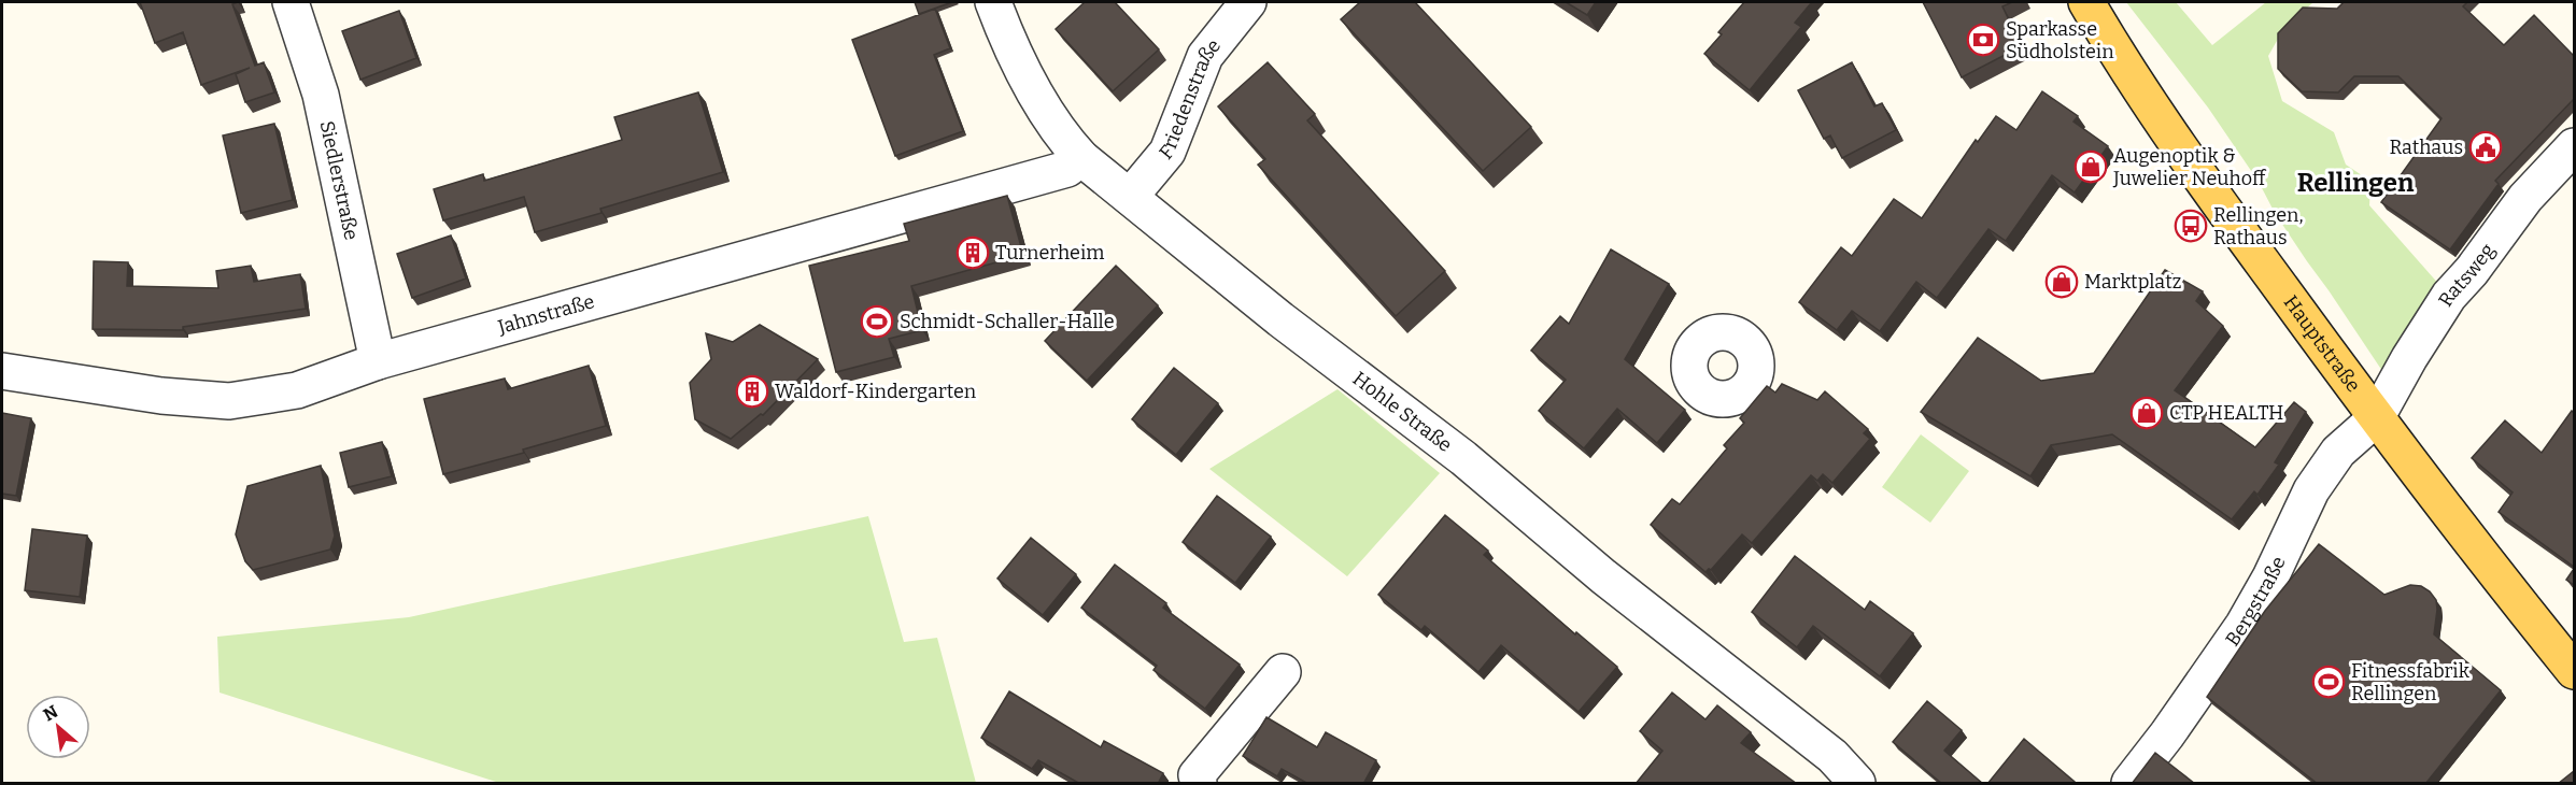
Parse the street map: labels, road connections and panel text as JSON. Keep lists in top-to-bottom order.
{
  "streets": {
    "main road": ["Hauptstraße"],
    "street": [
      "Friedenstraße",
      "Siedlerstraße",
      "Ratsweg",
      "Jahnstraße",
      "Hohle Straße",
      "Bergstraße"
    ]
  },
  "crossings": [
    ["Friedenstraße", "Hohle Straße"],
    ["Siedlerstraße", "Jahnstraße"],
    ["Ratsweg", "Hauptstraße"],
    ["Ratsweg", "Bergstraße"],
    ["Jahnstraße", "Hohle Straße"],
    ["Hauptstraße", "Bergstraße"]
  ],
  "districts": ["Rellingen"],
  "places": {
    "bank": ["Sparkasse Südholstein"],
    "public building": ["Rathaus"],
    "shop": ["Augenoptik & Juwelier Neuhoff", "Marktplatz", "CTP HEALTH"],
    "bus stop": ["Rellingen, Rathaus"],
    "building": ["Turnerheim", "Waldorf-Kindergarten"],
    "sports": ["Schmidt-Schaller-Halle", "Fitnessfabrik Rellingen"]
  },
  "north": "top left"
}
